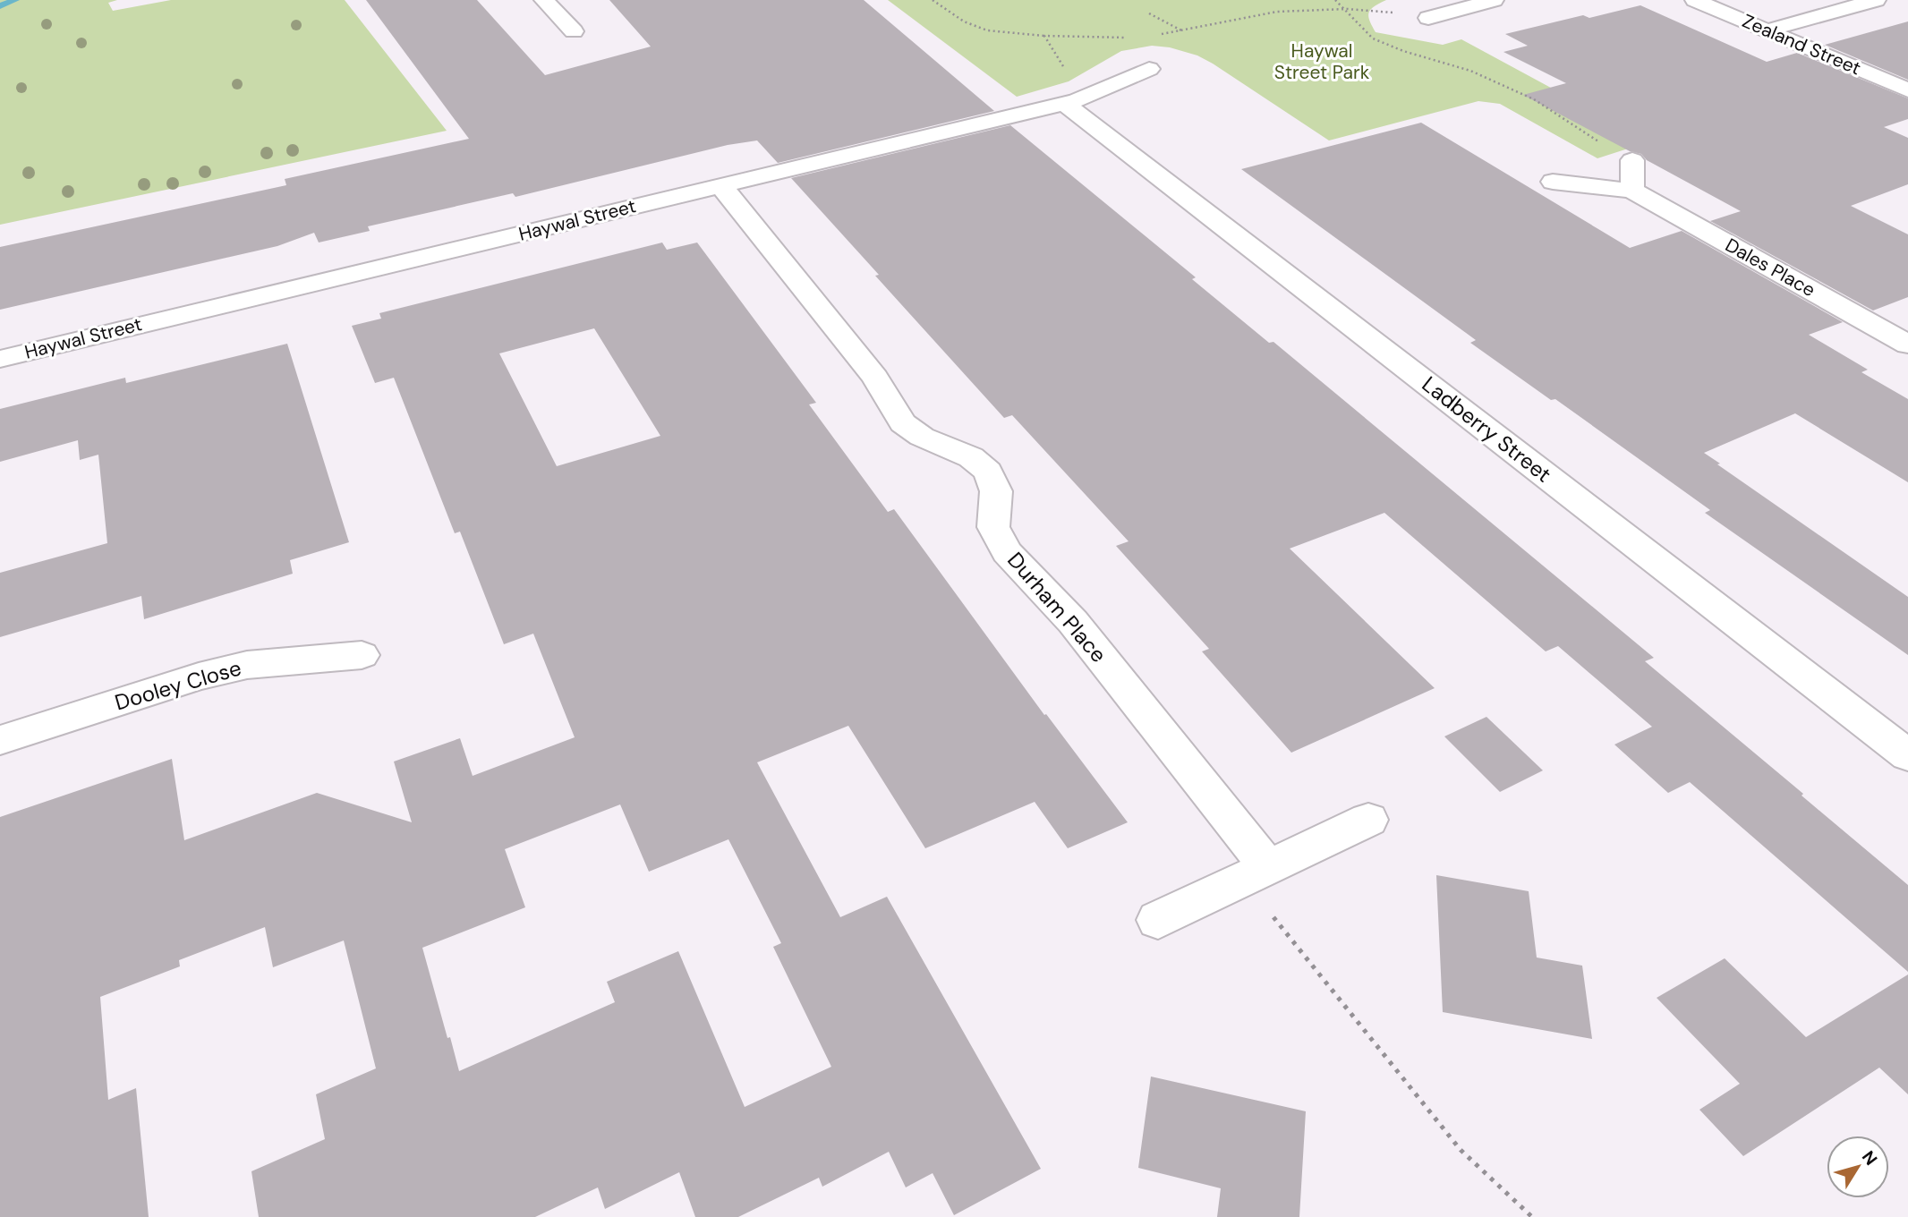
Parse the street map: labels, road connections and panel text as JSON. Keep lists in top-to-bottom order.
{
  "streets": {
    "street": [
      "Zealand Street",
      "Haywal Street",
      "Dales Place",
      "Ladberry Street",
      "Durham Place",
      "Dooley Close"
    ]
  },
  "crossings": [
    ["Haywal Street", "Ladberry Street"],
    ["Haywal Street", "Durham Place"]
  ],
  "parks": ["Haywal Street Park"],
  "north": "top right"
}
